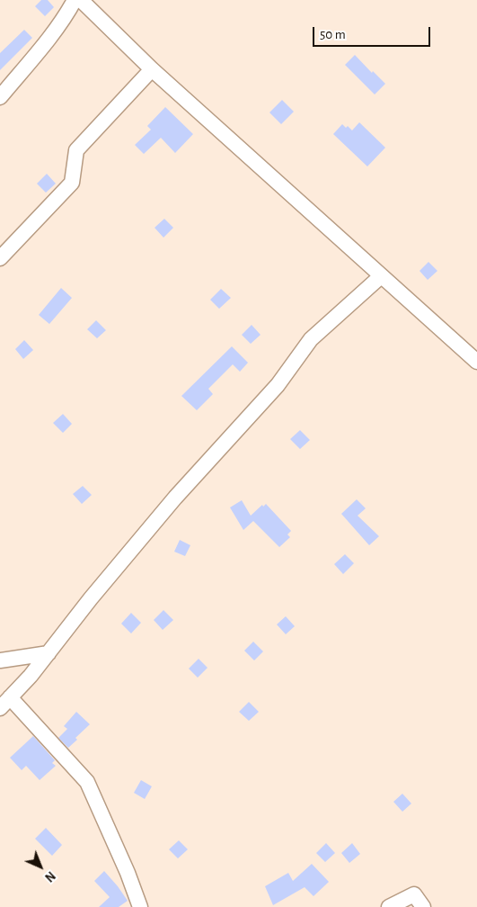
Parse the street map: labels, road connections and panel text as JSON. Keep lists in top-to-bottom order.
{
  "scale_bar": "50 m",
  "north": "bottom right"
}
